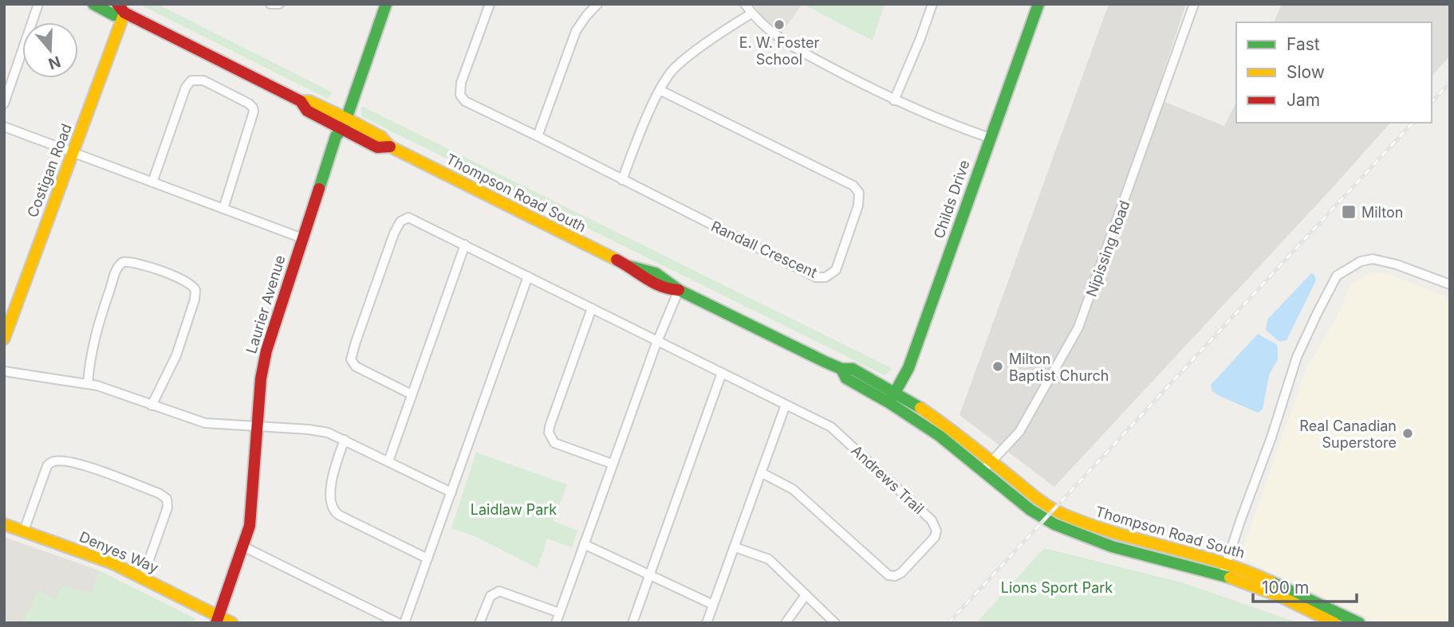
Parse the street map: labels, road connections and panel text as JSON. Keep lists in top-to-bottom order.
{
  "streets": {
    "main road": [
      "Costigan Road",
      "Thompson Road South",
      "Childs Drive",
      "Laurier Avenue",
      "Denyes Way"
    ],
    "street": ["Nipissing Road", "Randall Crescent", "Andrews Trail"]
  },
  "crossings": [
    ["Costigan Road", "Thompson Road South"],
    ["Thompson Road South", "Childs Drive"],
    ["Thompson Road South", "Nipissing Road"],
    ["Thompson Road South", "Laurier Avenue"],
    ["Laurier Avenue", "Denyes Way"]
  ],
  "parks": ["Laidlaw Park", "Lions Sport Park"],
  "places": {
    "other": ["E. W. Foster School", "Milton Baptist Church", "Real Canadian Superstore"],
    "transit": ["Milton"]
  },
  "legend": ["Fast", "Slow", "Jam"],
  "scale_bar": "100 m",
  "north": "bottom"
}
